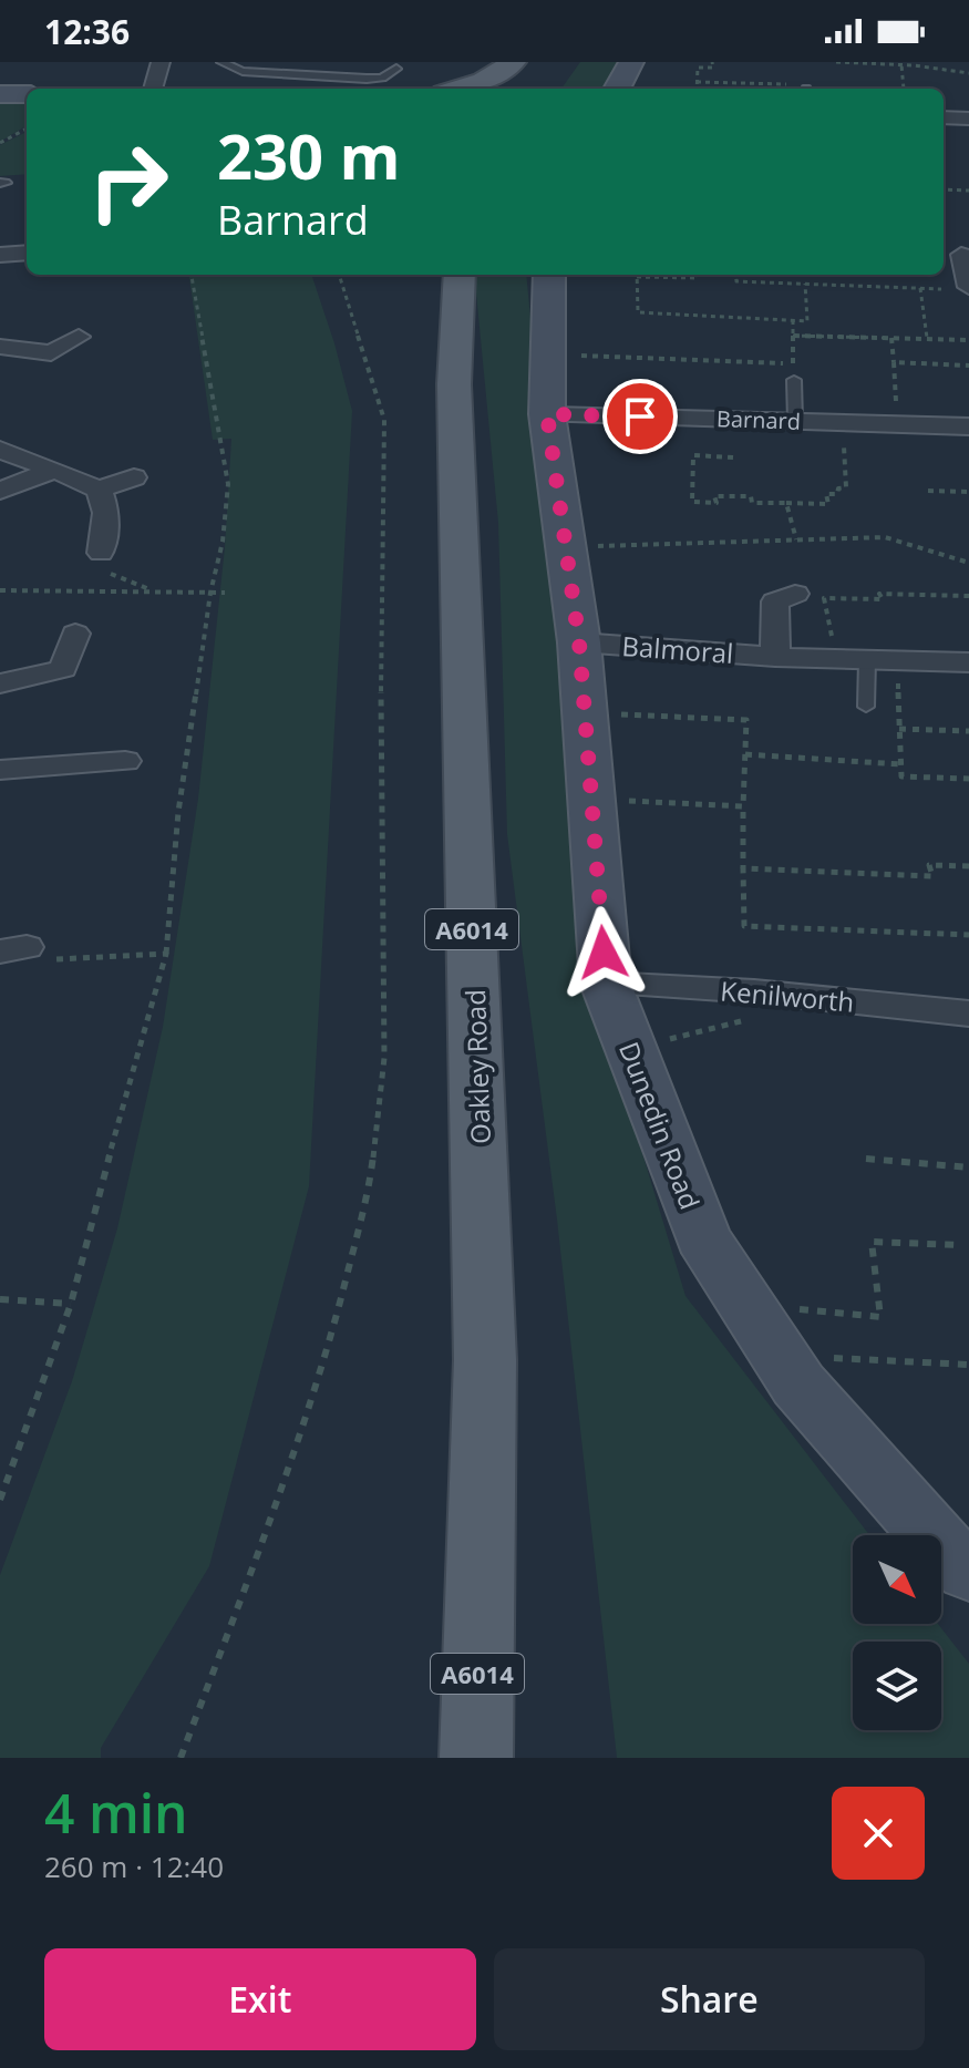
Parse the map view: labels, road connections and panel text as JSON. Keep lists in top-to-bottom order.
{
  "streets": {
    "main road": ["A6014", "Oakley Road"],
    "street": [
      "Barnard",
      "Balmoral",
      "Kenilworth",
      "Dunedin Road"
    ]
  },
  "crossings": [
    ["Barnard", "Dunedin Road"],
    ["Balmoral", "Dunedin Road"],
    ["Kenilworth", "Dunedin Road"]
  ],
  "north": "bottom right",
  "page": {
    "status": "12:36",
    "turn": ["230 m", "Barnard"],
    "heading": ["4 min", "260 m · 12:40"],
    "buttons": ["Exit", "Share"]
  }
}
